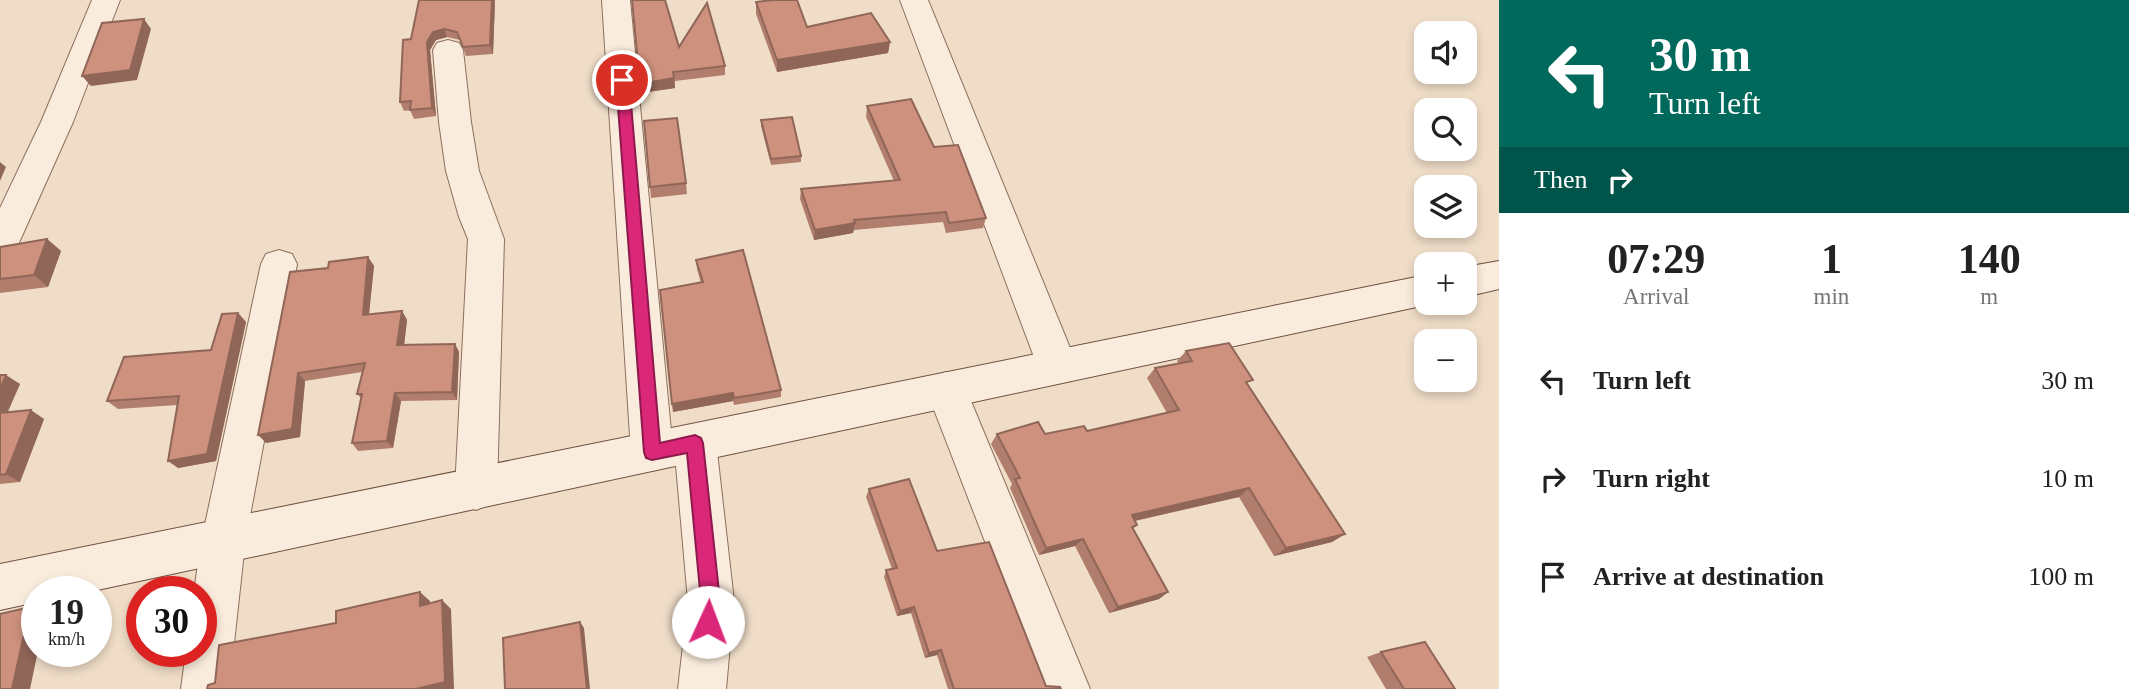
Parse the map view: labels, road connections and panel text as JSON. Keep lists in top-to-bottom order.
{
  "page": {
    "turn": ["30 m", "Turn left"],
    "map_buttons": ["+", "−"],
    "then": "Then",
    "eta": [
      "07:29",
      "Arrival",
      "1",
      "min",
      "140",
      "m"
    ],
    "list": [
      {
        "name": "Turn left",
        "value": "30 m"
      },
      {
        "name": "Turn right",
        "value": "10 m"
      },
      {
        "name": "Arrive at destination",
        "value": "100 m"
      }
    ],
    "speed": "19 km/h",
    "limit": "30"
  }
}
